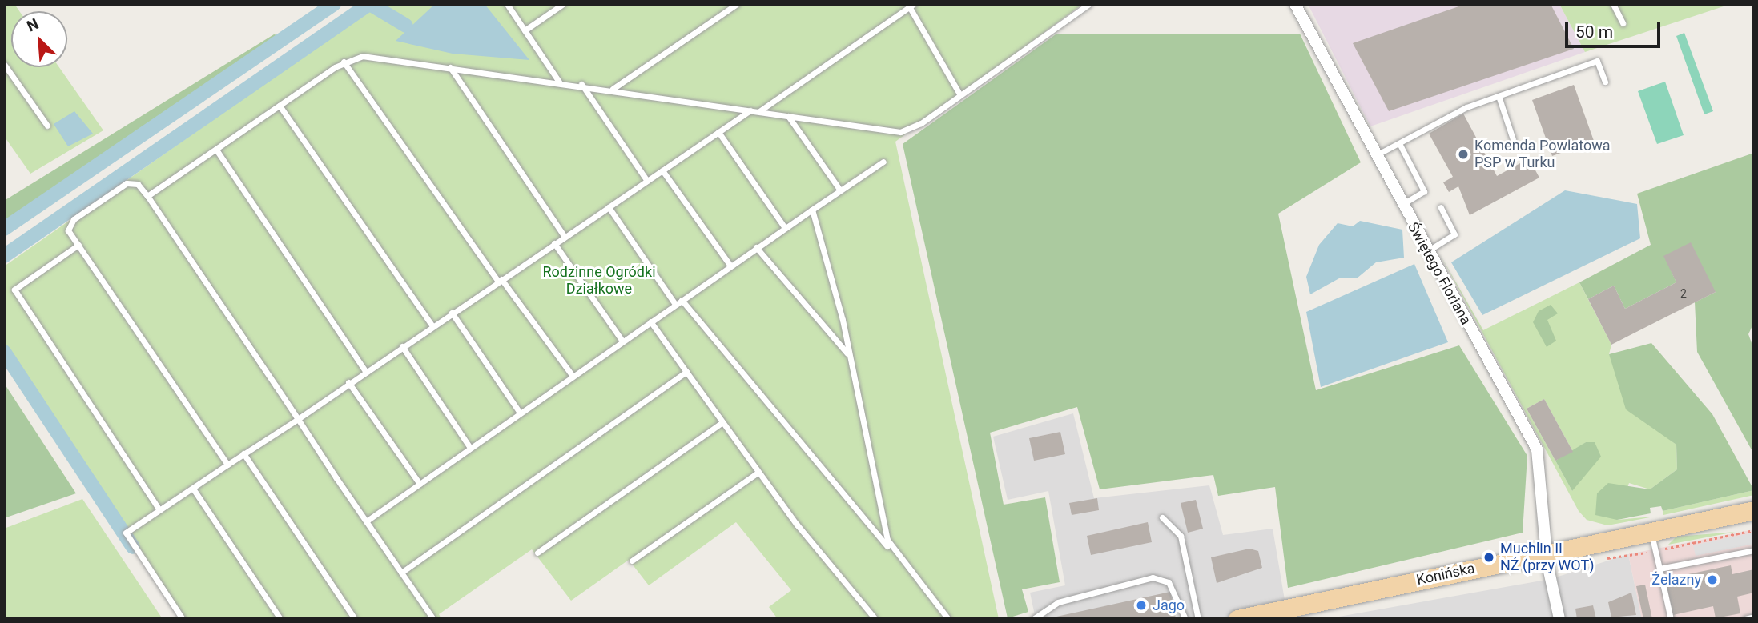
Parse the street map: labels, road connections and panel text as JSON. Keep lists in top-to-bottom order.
{
  "streets": {
    "main road": ["Konińska"],
    "street": ["Świętego Floriana"]
  },
  "crossings": [
    ["Świętego Floriana", "Konińska"]
  ],
  "parks": ["Rodzinne Ogródki Działkowe"],
  "places": [
    "Komenda Powiatowa PSP w Turku",
    "Muchlin II NŹ (przy WOT)",
    "Żelazny",
    "Jago"
  ],
  "house_numbers": ["2"],
  "scale_bar": "50 m",
  "north": "top left"
}
